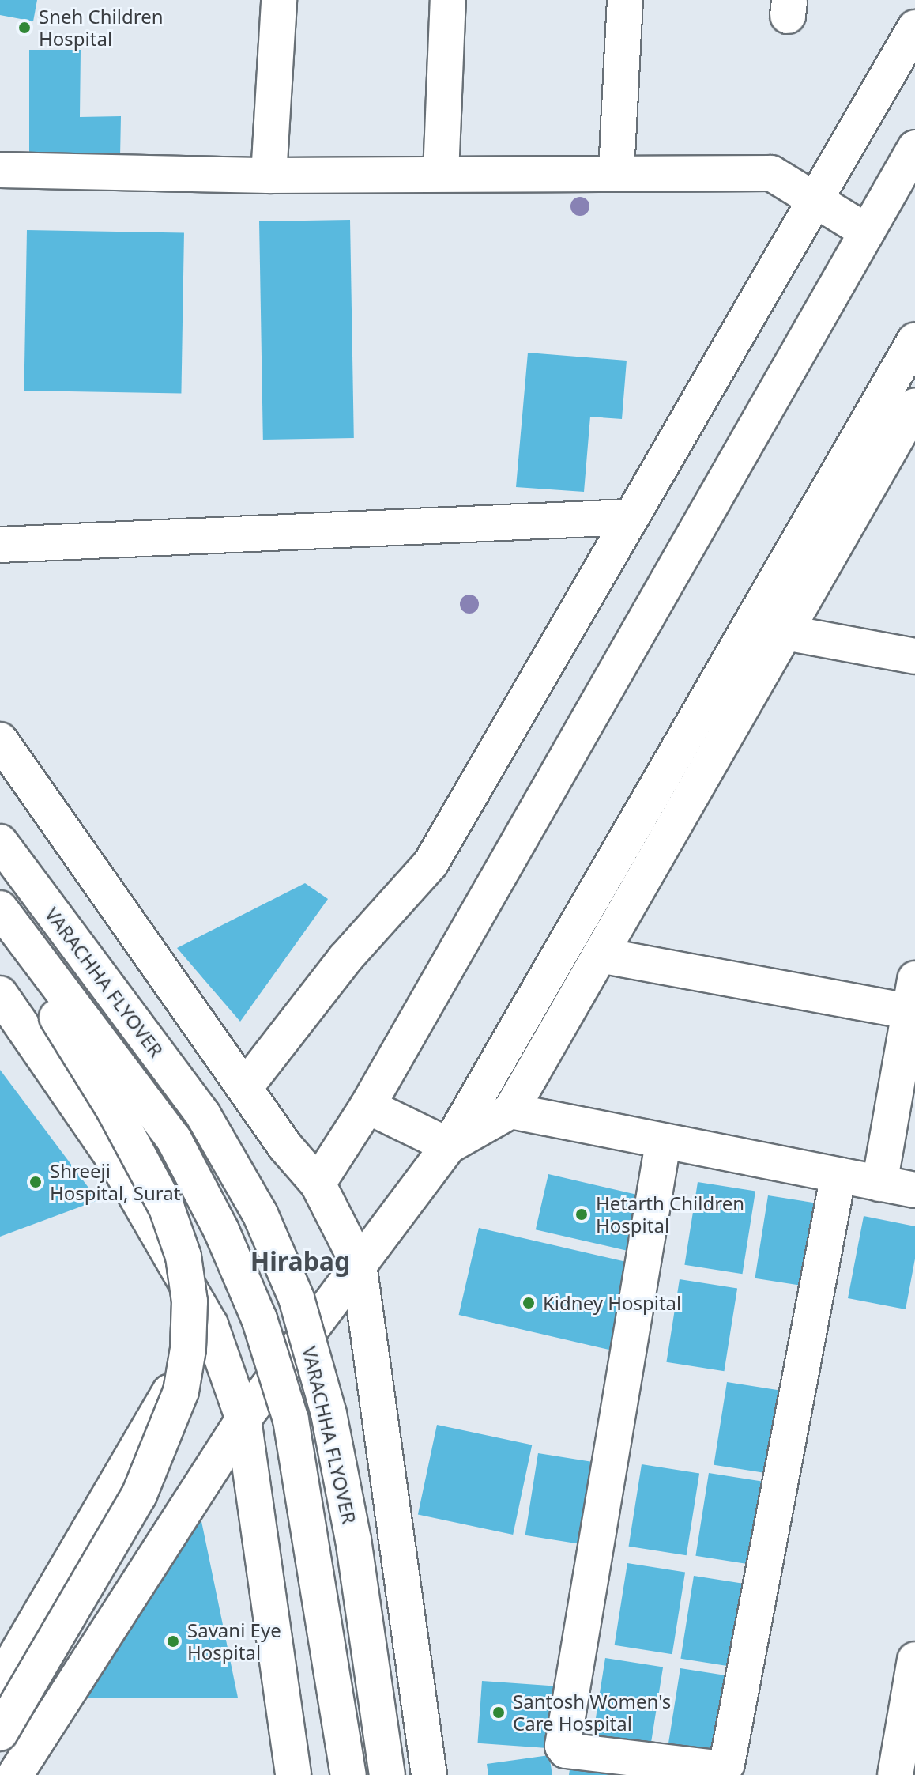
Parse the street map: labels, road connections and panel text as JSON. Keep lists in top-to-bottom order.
{
  "streets": {
    "main road": ["VARACHHA FLYOVER"]
  },
  "districts": ["Hirabag"],
  "places": [
    "Sneh Children Hospital",
    "Shreeji Hospital, Surat",
    "Hetarth Children Hospital",
    "Kidney Hospital",
    "Savani Eye Hospital",
    "Santosh Women's Care Hospital"
  ]
}
